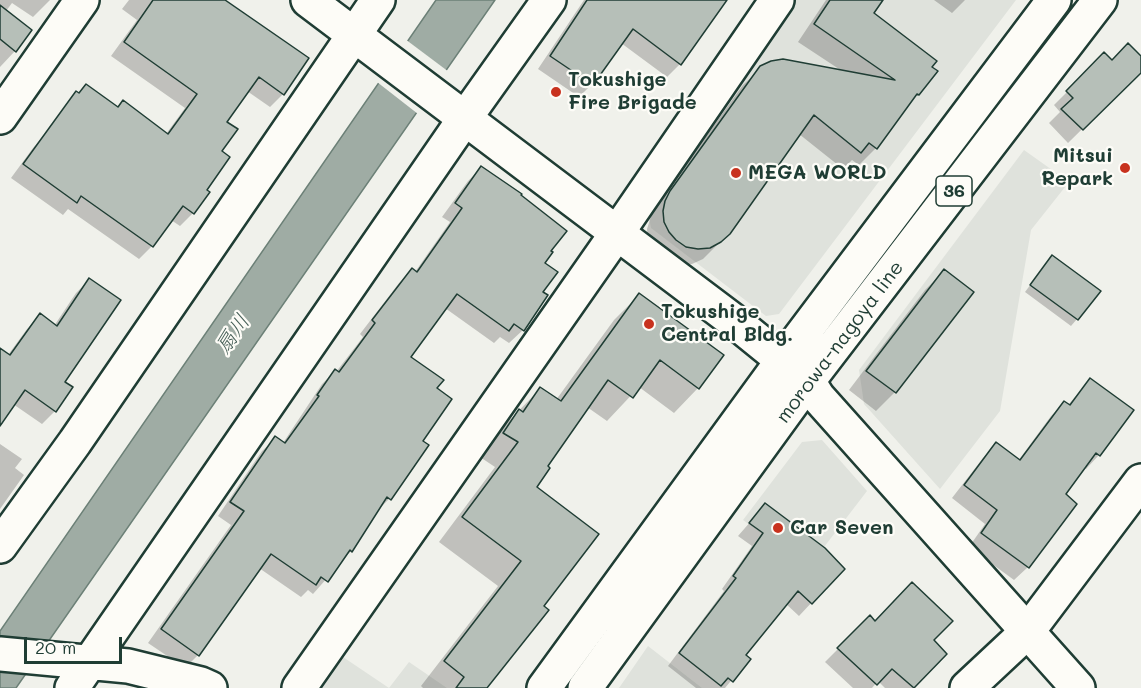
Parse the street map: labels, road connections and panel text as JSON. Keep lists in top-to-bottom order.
{
  "streets": {
    "street": ["36", "morowa-nagoya line"]
  },
  "water": ["扇川"],
  "places": [
    "Tokushige Fire Brigade",
    "Mitsui Repark",
    "MEGA WORLD",
    "Tokushige Central Bldg.",
    "Car Seven"
  ],
  "scale_bar": "20 m"
}
